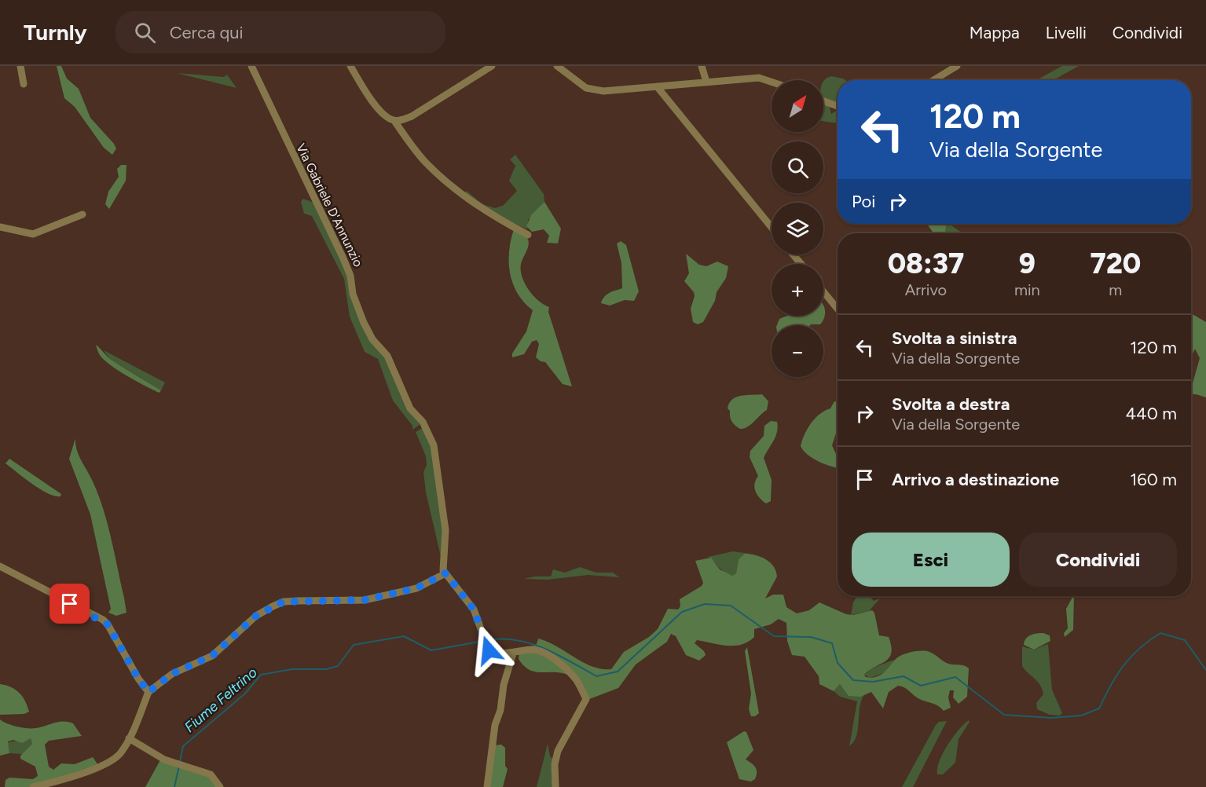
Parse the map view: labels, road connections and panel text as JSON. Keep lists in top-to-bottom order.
{
  "streets": {
    "street": ["Via Gabriele D'Annunzio"]
  },
  "water": ["Fiume Feltrino"],
  "north": "top right",
  "page": {
    "header": "Turnly",
    "search": "Cerca qui",
    "nav": ["Mappa", "Livelli", "Condividi"],
    "map_buttons": ["+", "−"],
    "turn": ["120 m", "Via della Sorgente"],
    "then": "Poi",
    "eta": [
      "08:37",
      "Arrivo",
      "9",
      "min",
      "720",
      "m"
    ],
    "list": [
      {
        "name": "Svolta a sinistra",
        "note": "Via della Sorgente",
        "value": "120 m"
      },
      {
        "name": "Svolta a destra",
        "note": "Via della Sorgente",
        "value": "440 m"
      },
      {
        "name": "Arrivo a destinazione",
        "value": "160 m"
      }
    ],
    "buttons": ["Esci", "Condividi"]
  }
}
